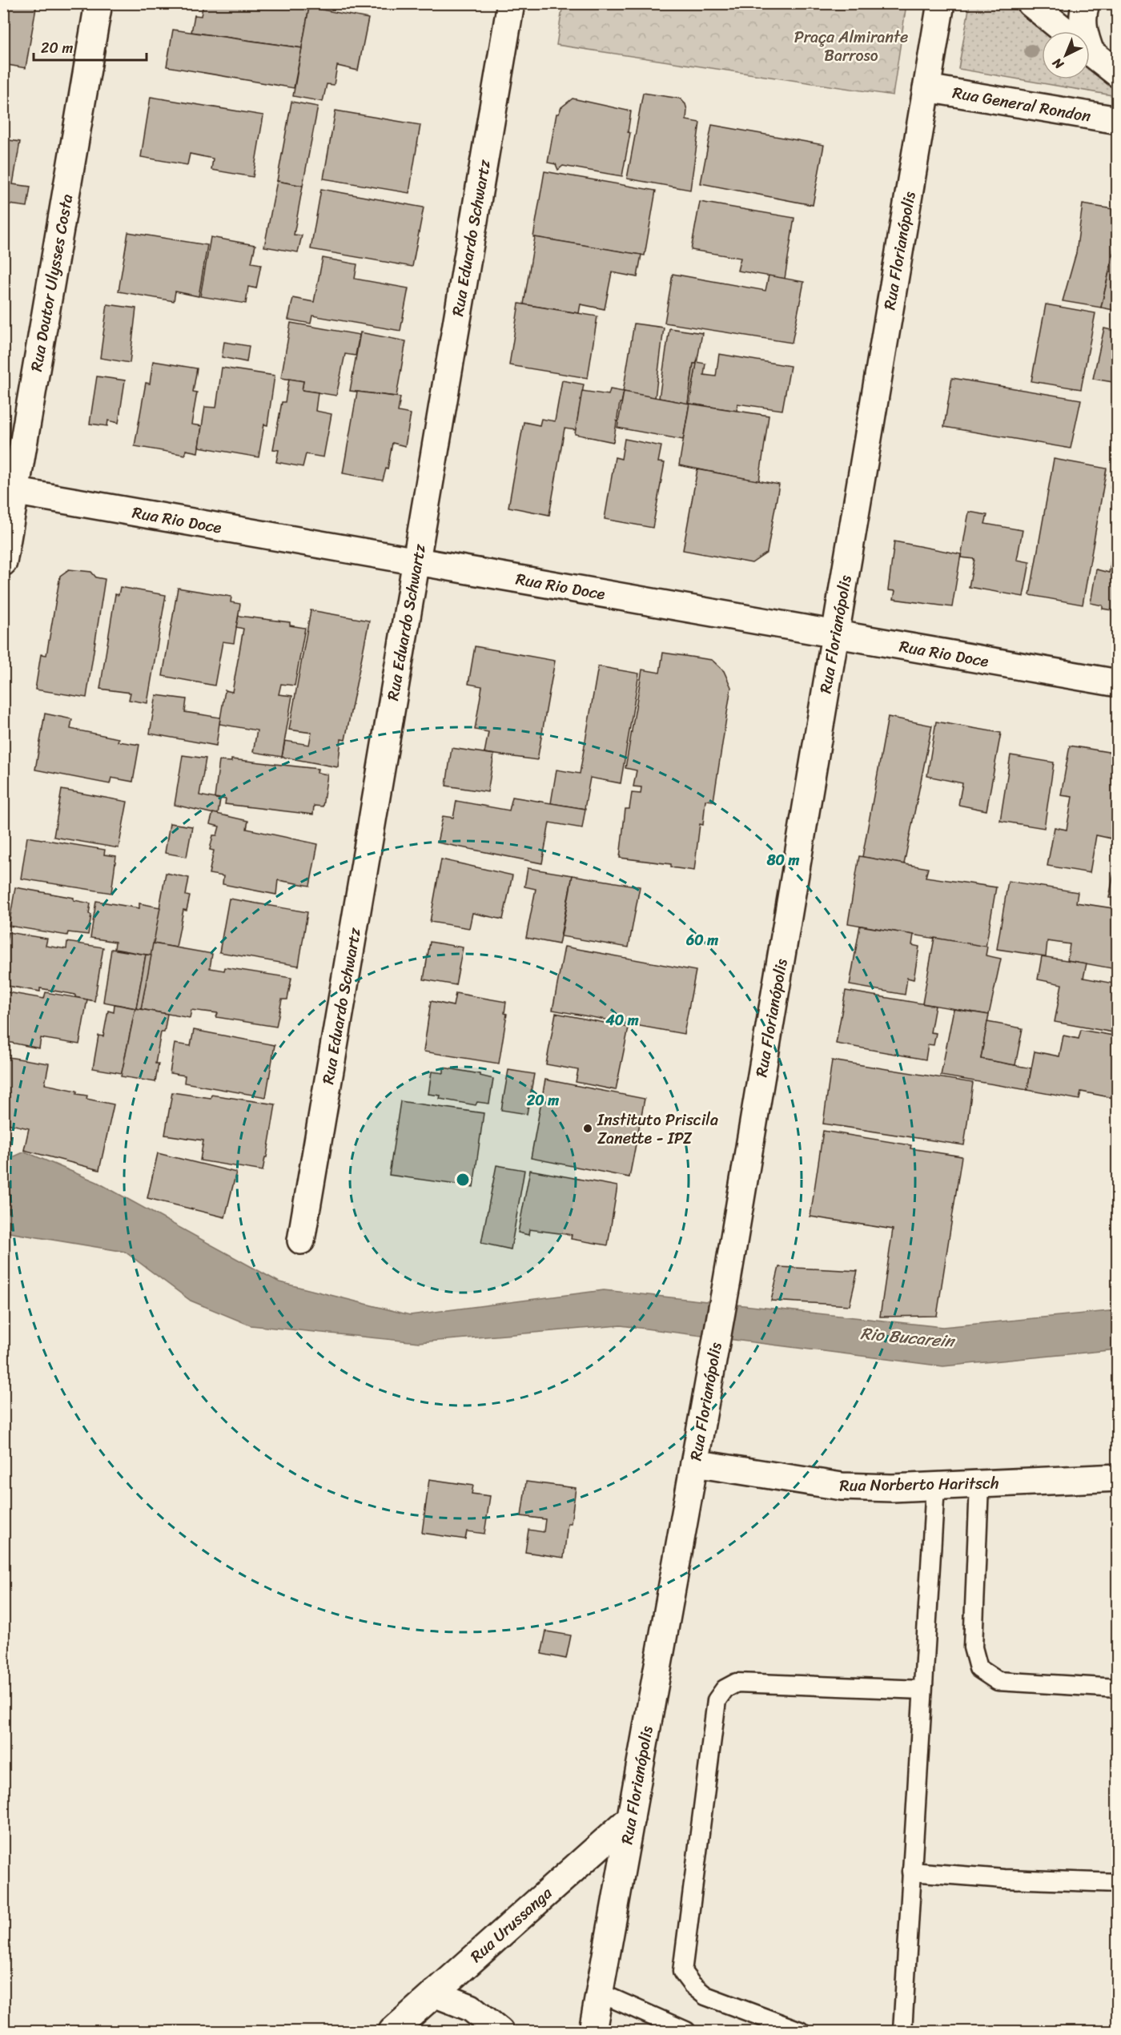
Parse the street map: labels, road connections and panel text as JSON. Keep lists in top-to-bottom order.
{
  "streets": {
    "street": [
      "Rua General Rondon",
      "Rua Eduardo Schwartz",
      "Rua Florianópolis",
      "Rua Doutor Ulysses Costa",
      "Rua Rio Doce",
      "Rua Norberto Haritsch",
      "Rua Urussanga"
    ]
  },
  "crossings": [
    ["Rua General Rondon", "Rua Florianópolis"],
    ["Rua Eduardo Schwartz", "Rua Rio Doce"],
    ["Rua Florianópolis", "Rua Rio Doce"],
    ["Rua Florianópolis", "Rua Norberto Haritsch"],
    ["Rua Florianópolis", "Rua Urussanga"],
    ["Rua Doutor Ulysses Costa", "Rua Rio Doce"]
  ],
  "water": ["Rio Bucarein"],
  "parks": ["Praça Almirante Barroso"],
  "places": ["Instituto Priscila Zanette - IPZ"],
  "scale_bar": "20 m",
  "north": "bottom left",
  "rings": [
    "80 m",
    "60 m",
    "40 m",
    "20 m"
  ]
}
